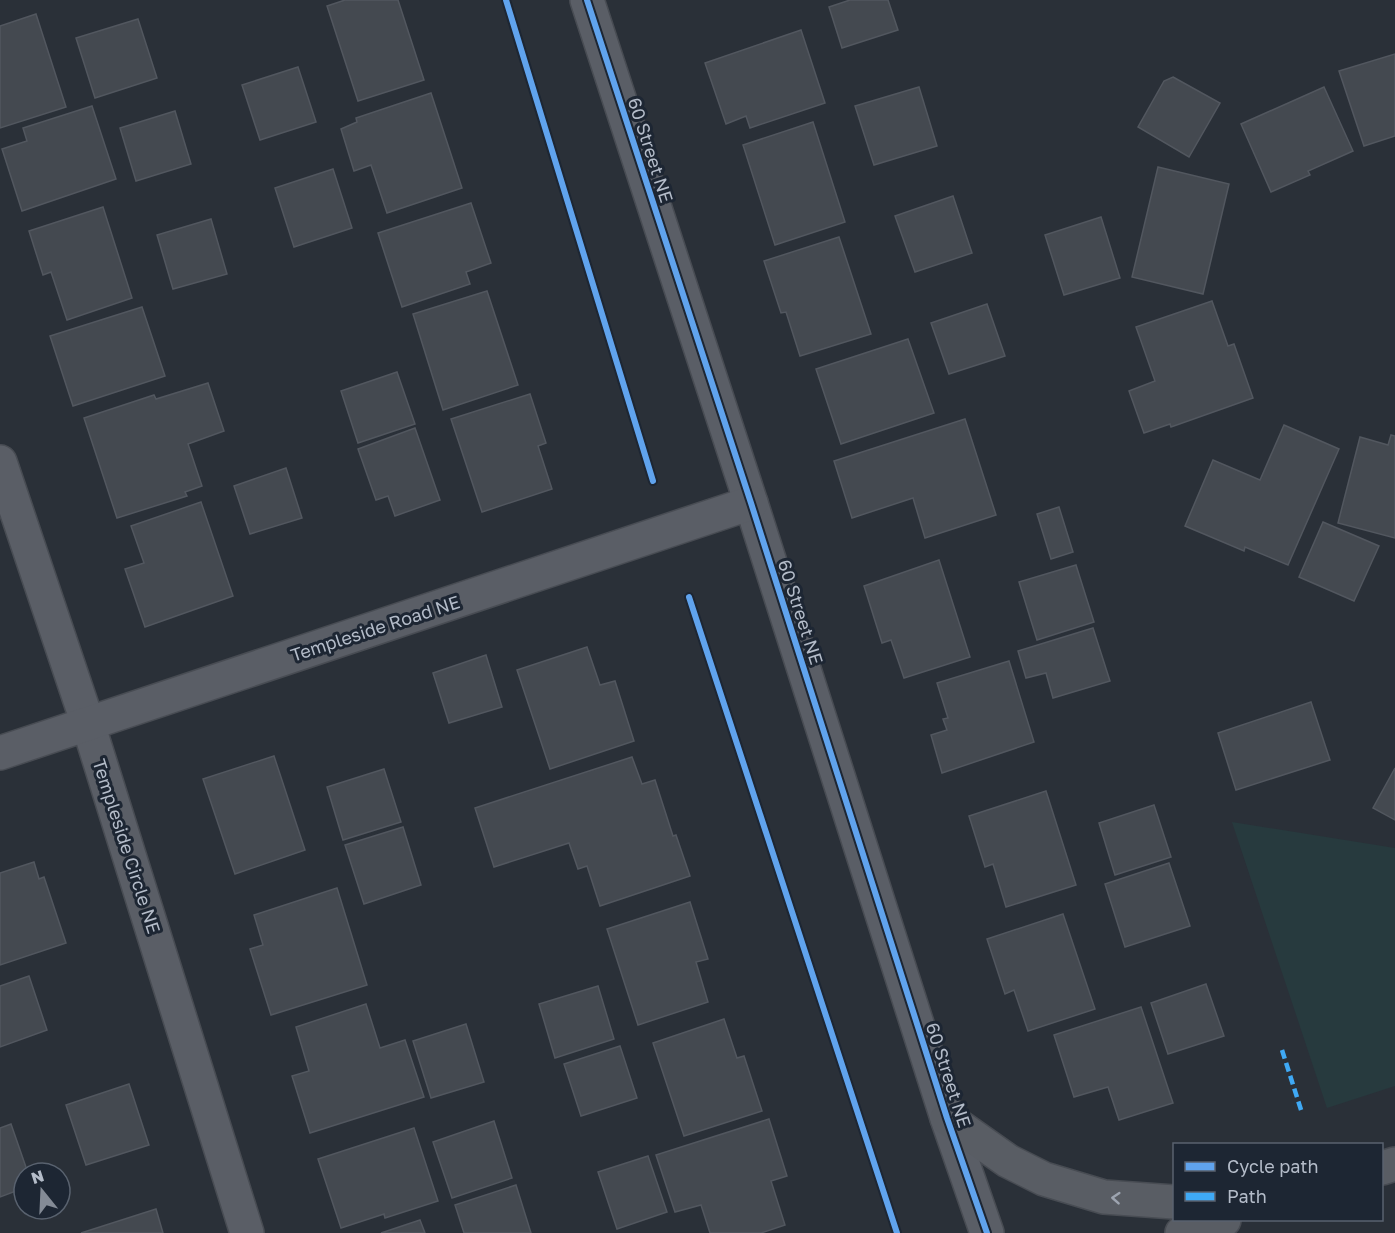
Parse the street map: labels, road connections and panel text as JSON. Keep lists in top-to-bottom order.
{
  "streets": {
    "street": ["60 Street NE", "Templeside Road NE", "Templeside Circle NE"]
  },
  "crossings": [
    ["60 Street NE", "Templeside Road NE"],
    ["Templeside Road NE", "Templeside Circle NE"]
  ],
  "legend": ["Cycle path", "Path"],
  "north": "top"
}
